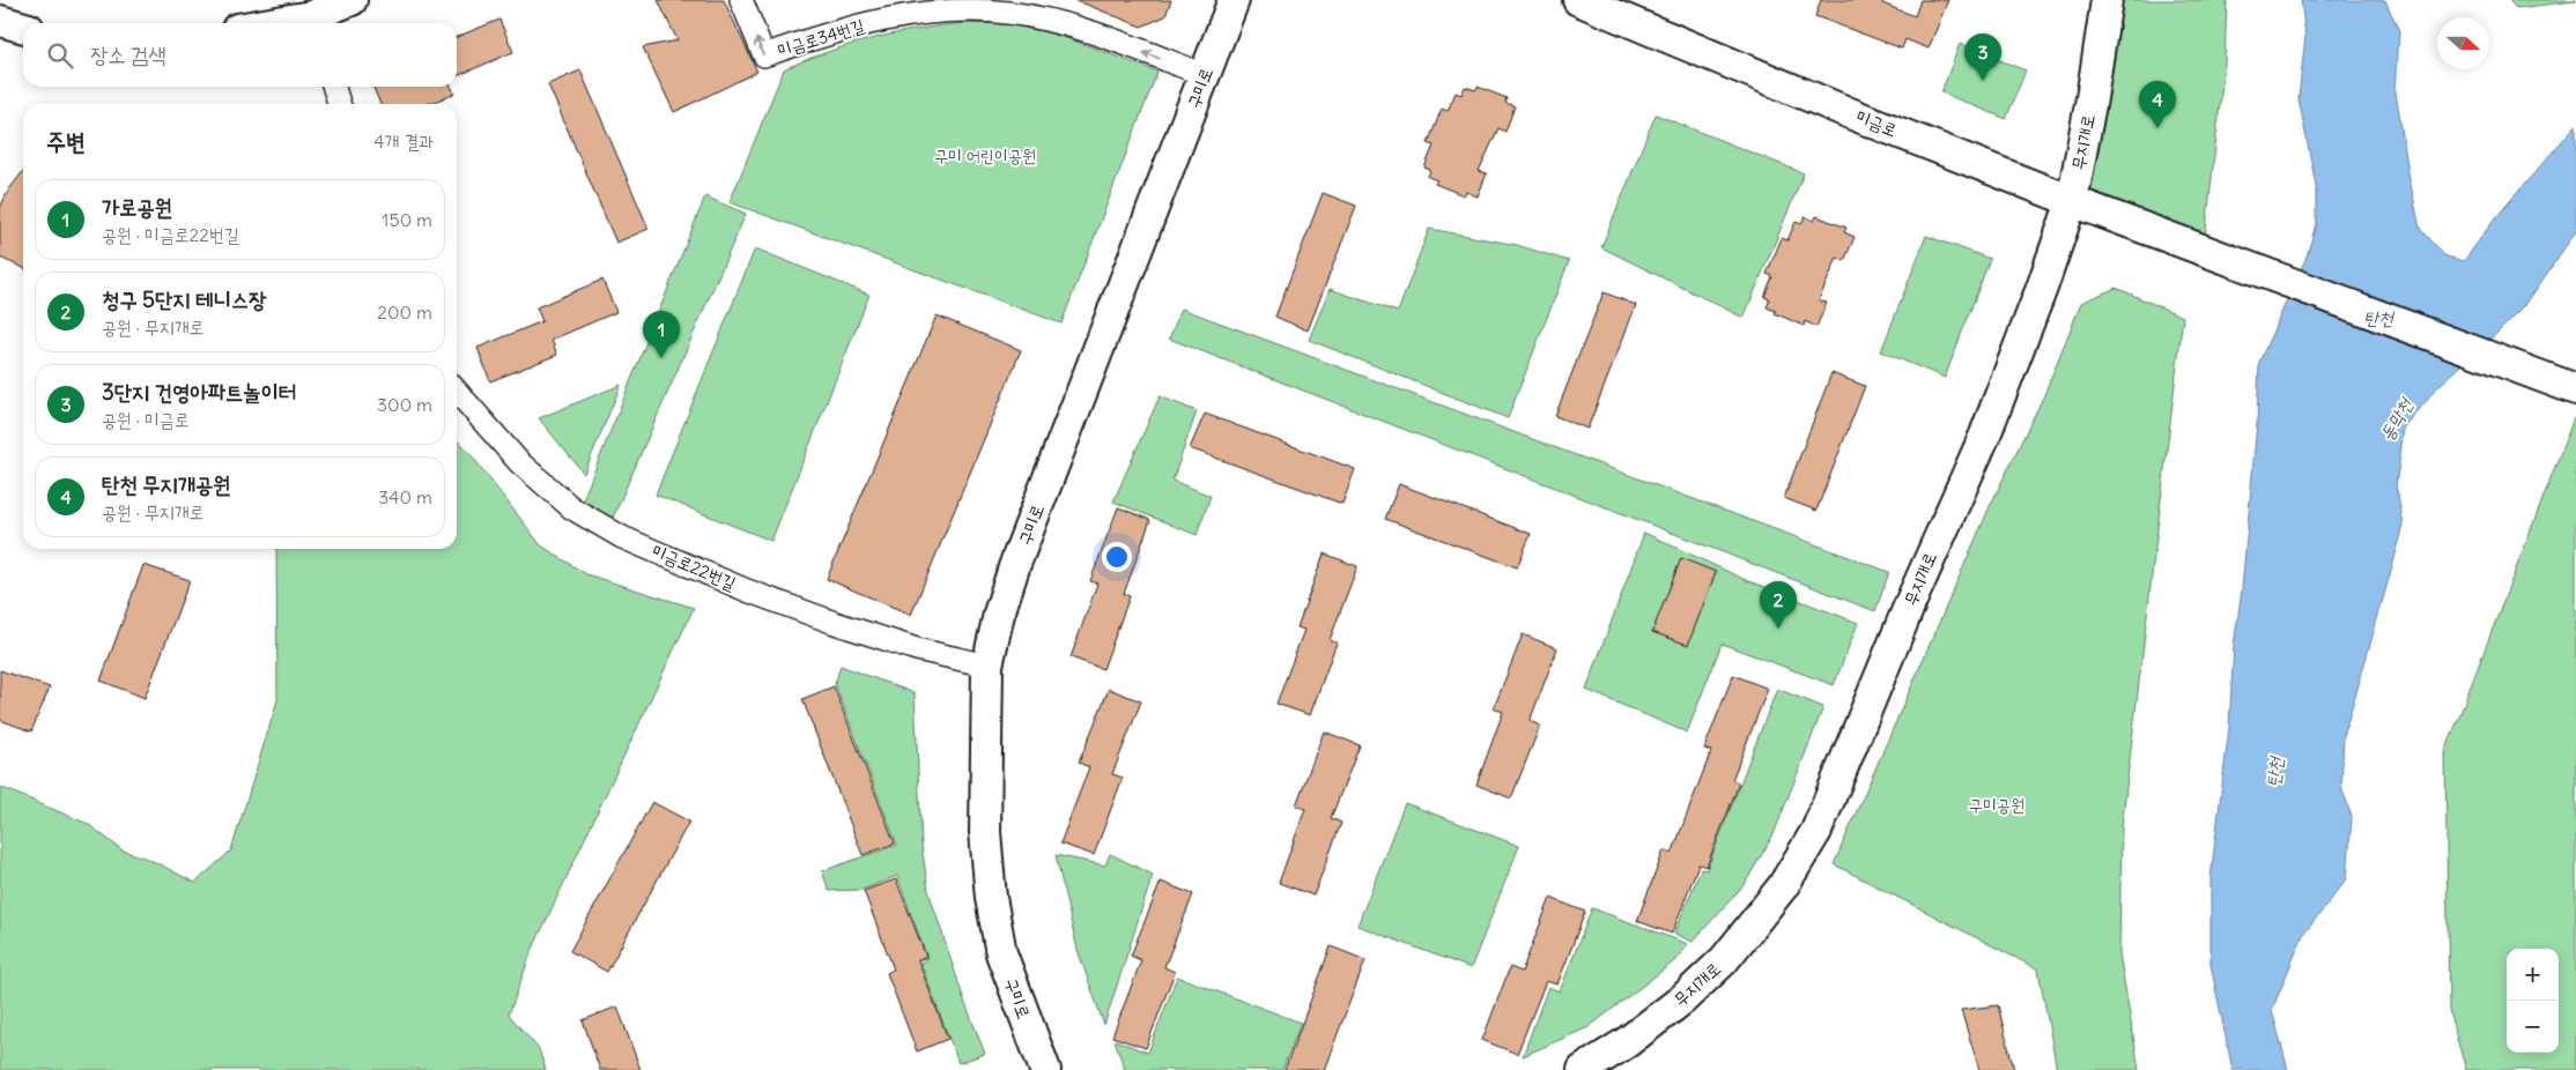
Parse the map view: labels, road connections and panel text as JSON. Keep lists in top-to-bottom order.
{
  "streets": {
    "street": [
      "미금로34번길",
      "구미로",
      "미금로",
      "무지개로",
      "미금로22번길"
    ]
  },
  "crossings": [
    ["미금로34번길", "구미로"],
    ["구미로", "미금로22번길"],
    ["미금로", "무지개로"]
  ],
  "one_way": ["미금로34번길"],
  "water": ["탄천", "동막천"],
  "parks": ["구미 어린이공원", "구미공원"],
  "north": "right",
  "page": {
    "search": "장소 검색",
    "pins": [
      "3",
      "4",
      "1",
      "2"
    ],
    "heading": ["주변", "4개 결과"],
    "list": [
      {
        "mark": "1",
        "name": "가로공원",
        "note": "공원 · 미금로22번길",
        "value": "150 m"
      },
      {
        "mark": "2",
        "name": "청구 5단지 테니스장",
        "note": "공원 · 무지개로",
        "value": "200 m"
      },
      {
        "mark": "3",
        "name": "3단지 건영아파트놀이터",
        "note": "공원 · 미금로",
        "value": "300 m"
      },
      {
        "mark": "4",
        "name": "탄천 무지개공원",
        "note": "공원 · 무지개로",
        "value": "340 m"
      }
    ],
    "map_buttons": ["+", "−"]
  }
}
